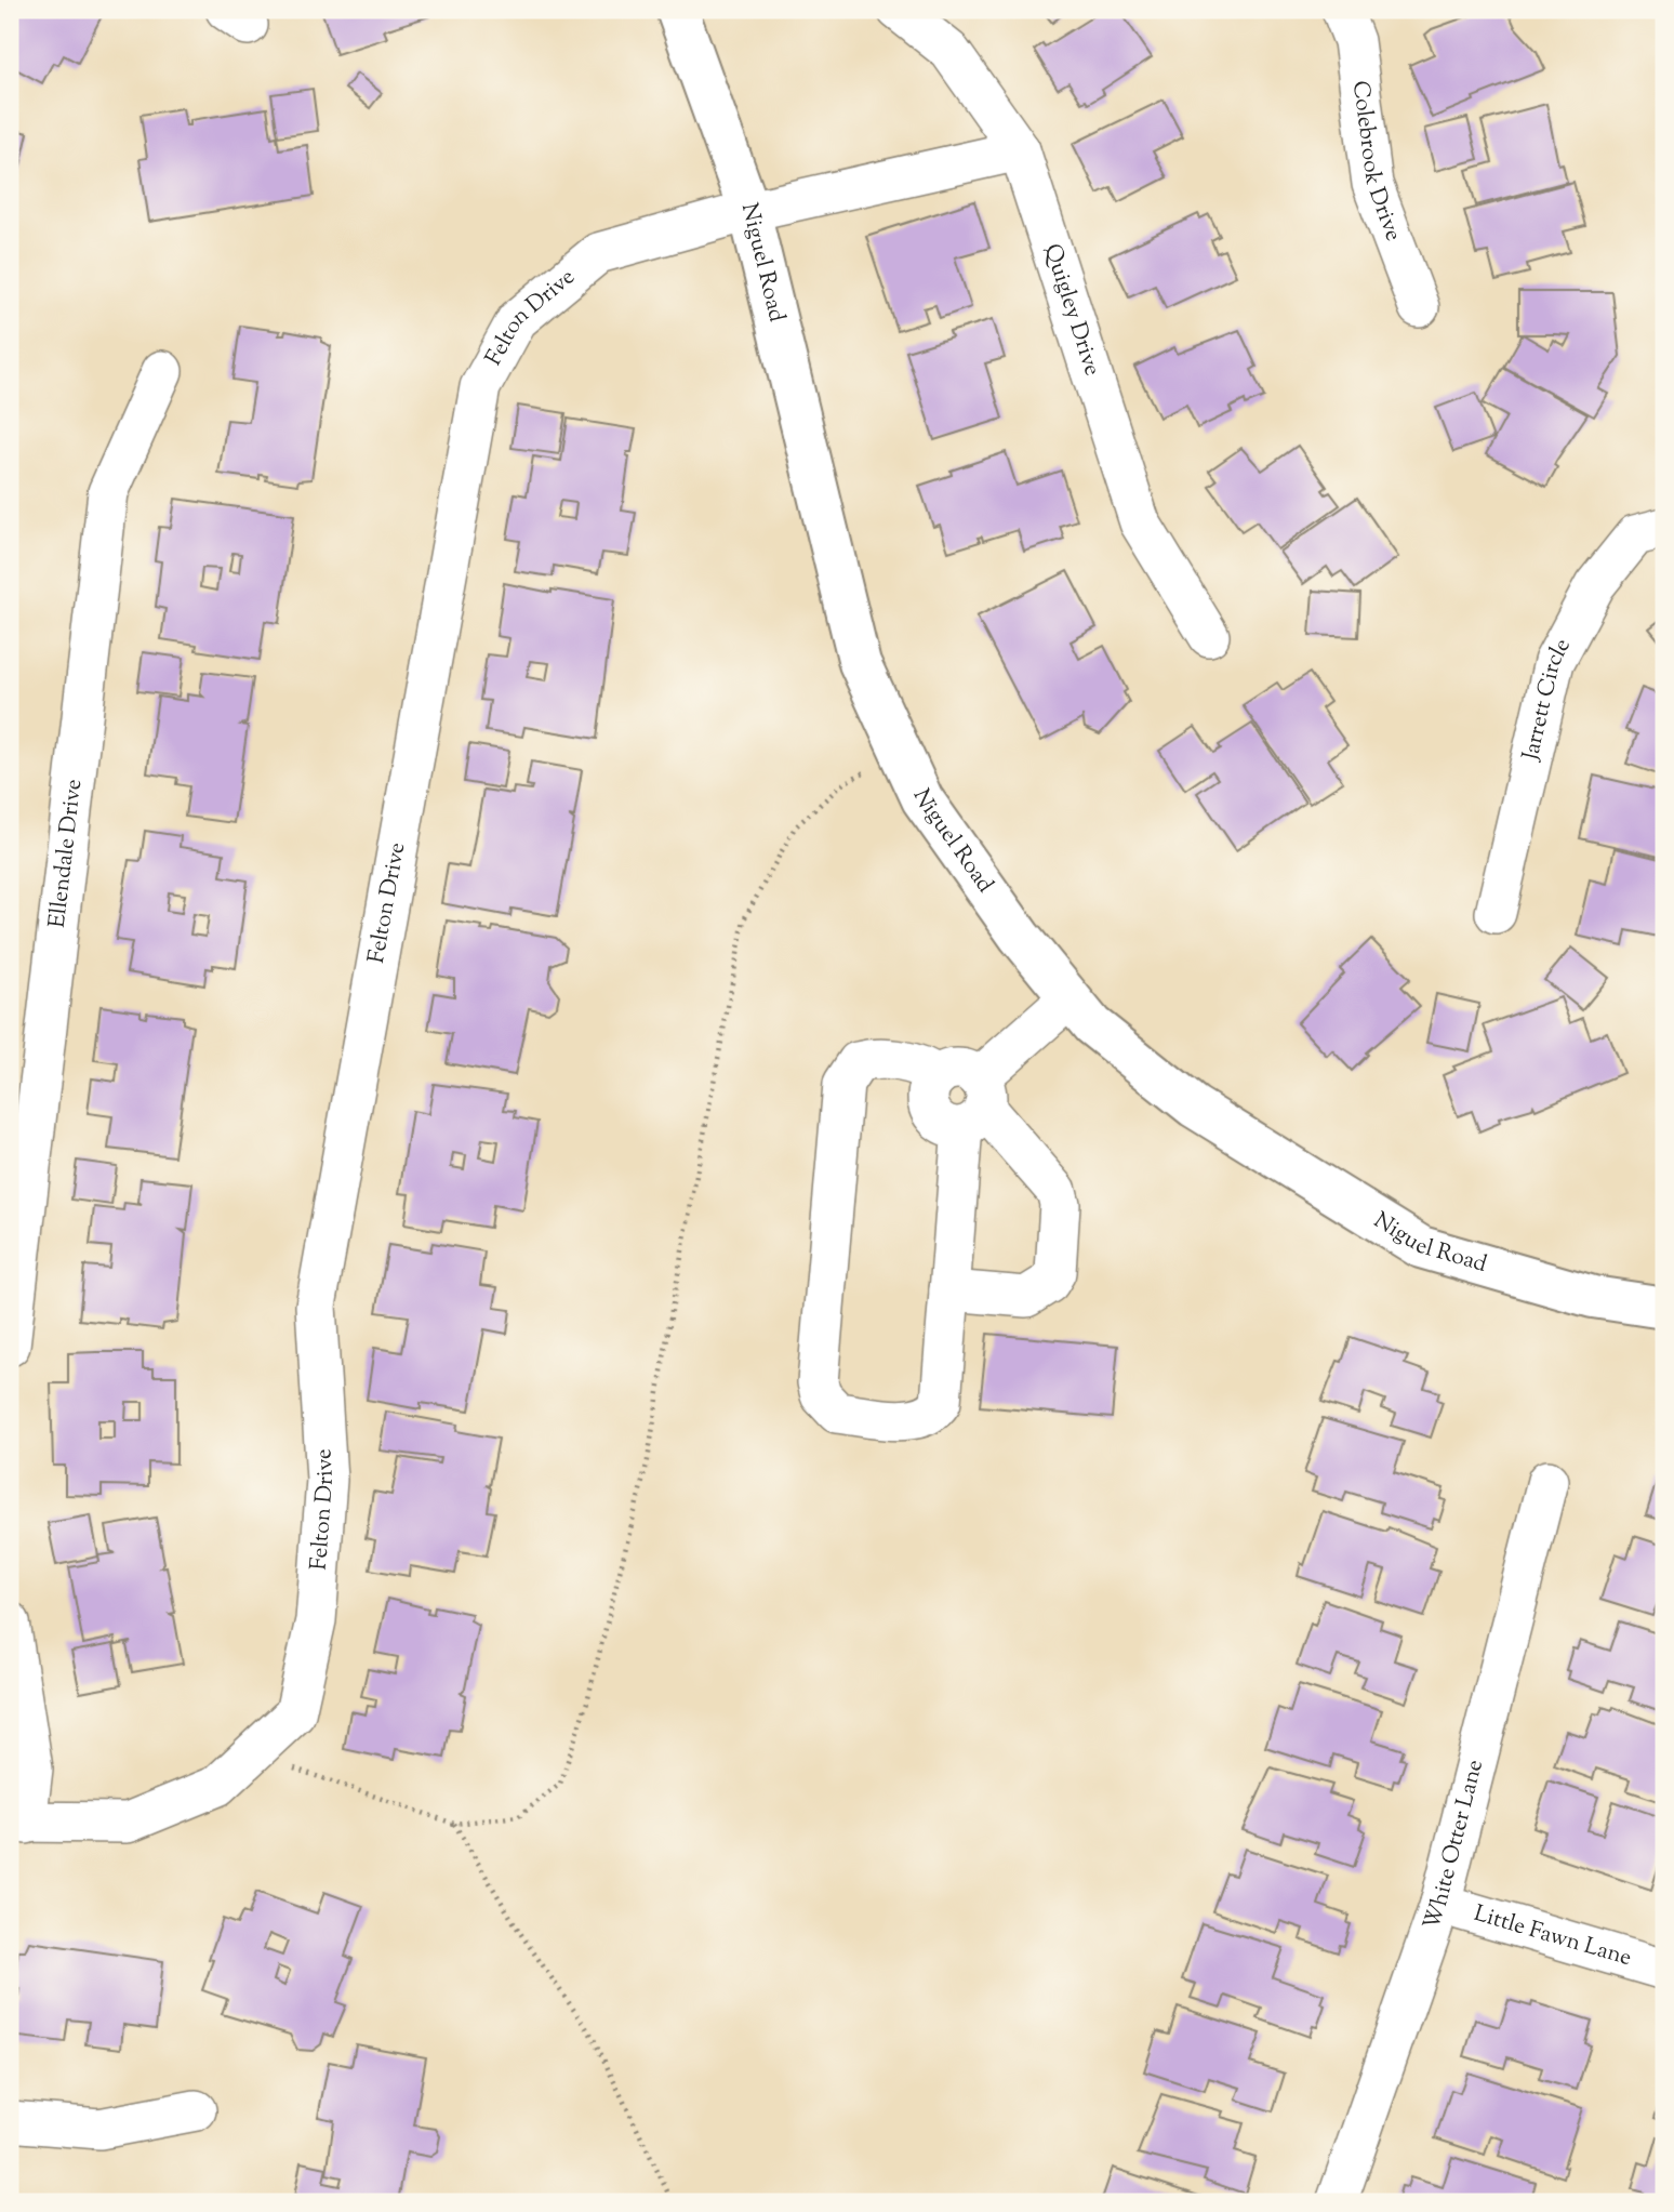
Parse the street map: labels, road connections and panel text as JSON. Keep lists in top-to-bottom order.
{
  "streets": {
    "main road": ["Niguel Road"],
    "street": [
      "Colebrook Drive",
      "Quigley Drive",
      "Felton Drive",
      "Jarrett Circle",
      "Ellendale Drive",
      "White Otter Lane",
      "Little Fawn Lane"
    ]
  },
  "crossings": [
    ["Niguel Road", "Felton Drive"],
    ["Quigley Drive", "Felton Drive"],
    ["White Otter Lane", "Little Fawn Lane"]
  ]
}
